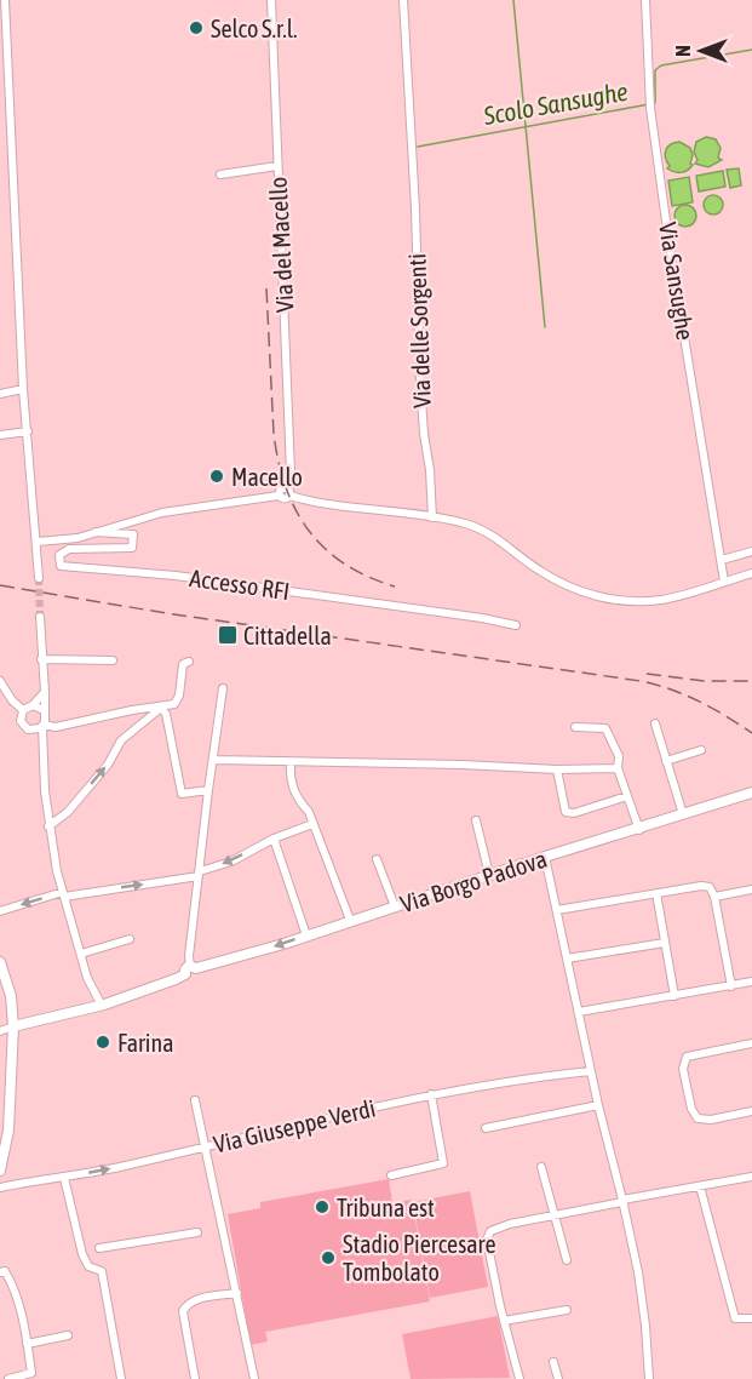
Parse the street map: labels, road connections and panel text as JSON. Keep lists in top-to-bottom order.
{
  "streets": {
    "street": [
      "Via del Macello",
      "Via Sansughe",
      "Via delle Sorgenti",
      "Accesso RFI",
      "Via Borgo Padova",
      "Via Giuseppe Verdi"
    ]
  },
  "water": ["Scolo Sansughe"],
  "places": {
    "other": [
      "Selco S.r.l.",
      "Macello",
      "Farina",
      "Tribuna est",
      "Stadio Piercesare Tombolato"
    ],
    "transit": ["Cittadella"]
  },
  "north": "left"
}
